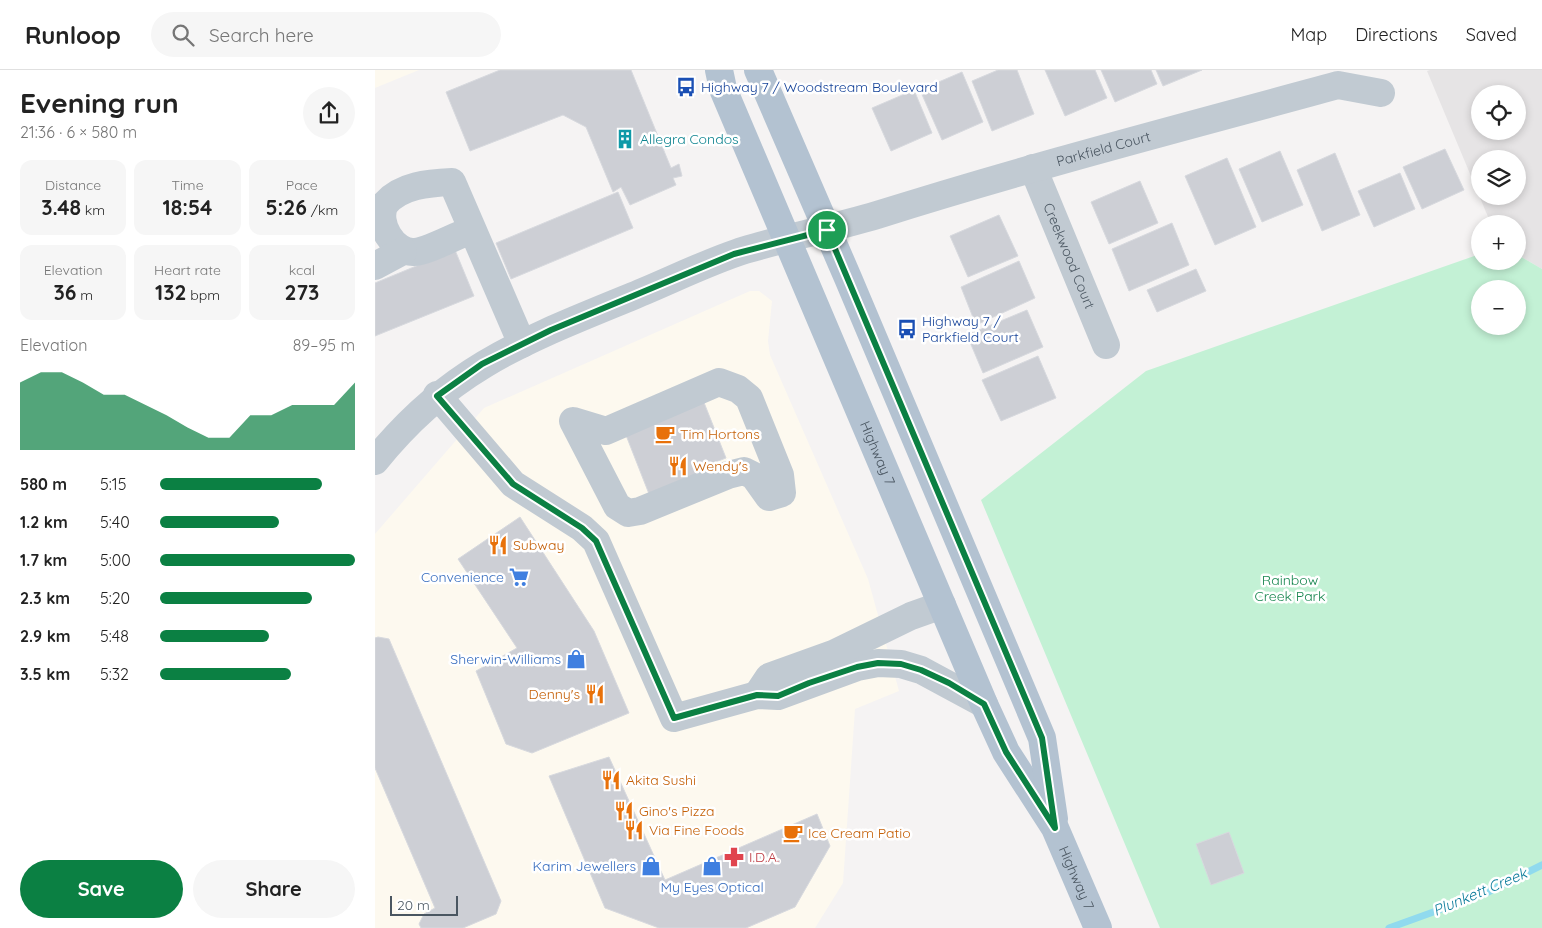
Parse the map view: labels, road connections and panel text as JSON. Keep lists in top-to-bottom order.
{
  "streets": {
    "main road": ["Highway 7"],
    "street": ["Parkfield Court", "Creekwood Court"]
  },
  "crossings": [
    ["Parkfield Court", "Creekwood Court"],
    ["Parkfield Court", "Highway 7"]
  ],
  "water": ["Plunkett Creek"],
  "parks": ["Rainbow Creek Park"],
  "places": {
    "bus stop": ["Highway 7 / Woodstream Boulevard", "Highway 7 / Parkfield Court"],
    "building": ["Allegra Condos"],
    "cafe": ["Tim Hortons", "Ice Cream Patio"],
    "restaurant": [
      "Wendy's",
      "Subway",
      "Denny's",
      "Akita Sushi",
      "Gino's Pizza",
      "Via Fine Foods"
    ],
    "supermarket": ["Convenience"],
    "shop": ["Sherwin-Williams", "Karim Jewellers", "My Eyes Optical"],
    "pharmacy": ["I.D.A."]
  },
  "scale_bar": "20 m",
  "page": {
    "header": "Runloop",
    "search": "Search here",
    "nav": ["Map", "Directions", "Saved"],
    "heading": ["Evening run", "21:36 · 6 × 580 m"],
    "map_buttons": ["+", "−"],
    "stats": [
      ["Distance", "3.48 km"],
      ["Time", "18:54"],
      ["Pace", "5:26 /km"],
      ["Elevation", "36 m"],
      ["Heart rate", "132 bpm"],
      ["kcal", "273"]
    ],
    "chart": ["Elevation", "89–95 m"],
    "list": [
      {
        "name": "580 m",
        "note": "5:15"
      },
      {
        "name": "1.2 km",
        "note": "5:40"
      },
      {
        "name": "1.7 km",
        "note": "5:00"
      },
      {
        "name": "2.3 km",
        "note": "5:20"
      },
      {
        "name": "2.9 km",
        "note": "5:48"
      },
      {
        "name": "3.5 km",
        "note": "5:32"
      }
    ],
    "buttons": ["Save", "Share"],
    "scale": "20 m"
  }
}
